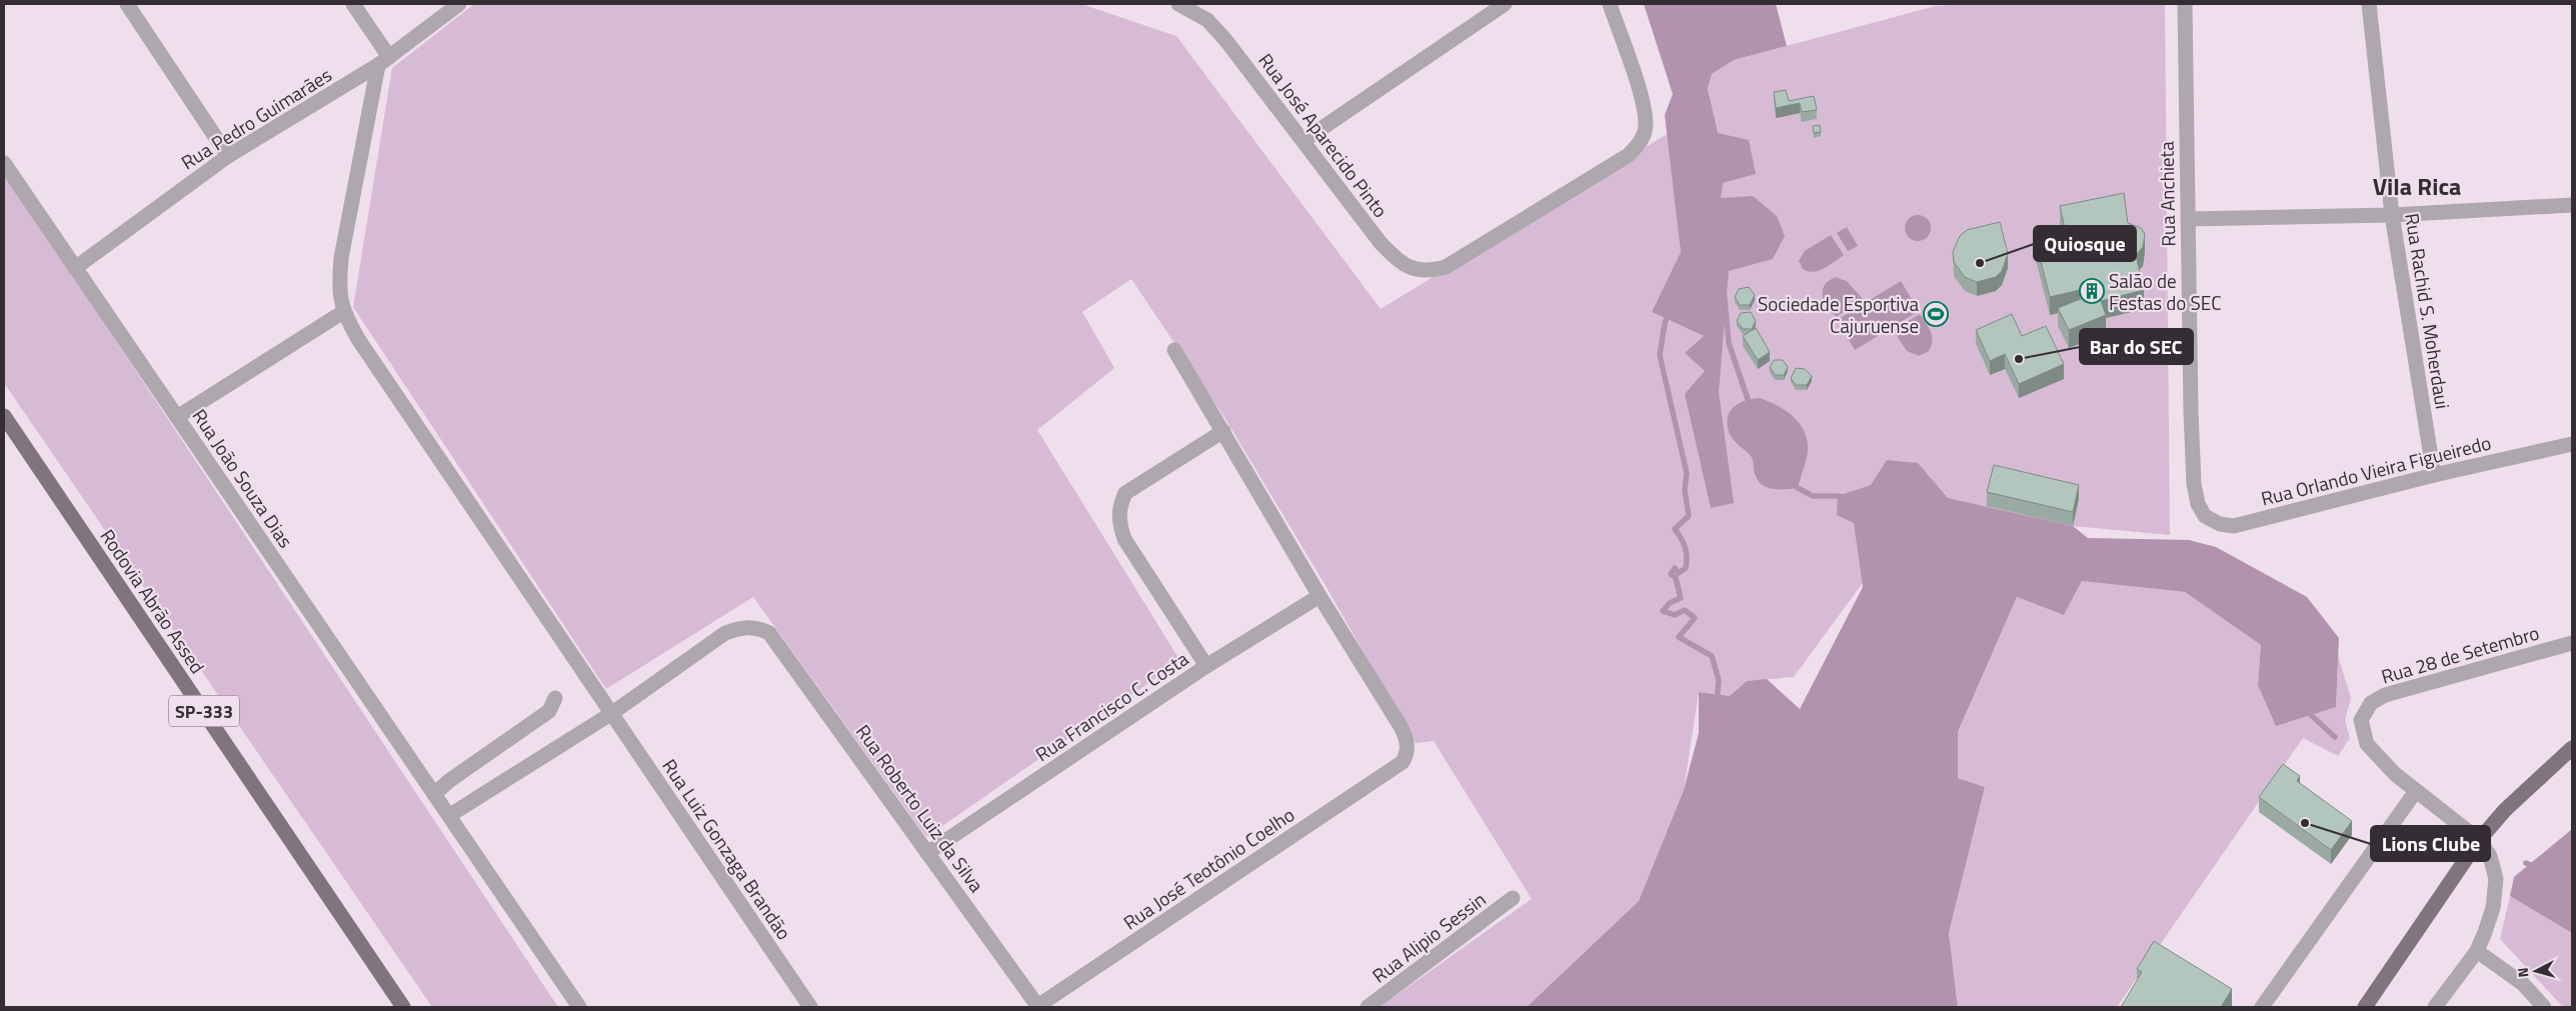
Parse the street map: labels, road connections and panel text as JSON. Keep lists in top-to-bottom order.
{
  "streets": {
    "main road": ["Rodovia Abrão Assed", "SP-333"],
    "street": [
      "Rua Pedro Guimarães",
      "Rua José Aparecido Pinto",
      "Rua Anchieta",
      "Rua Rachid S. Moherdaui",
      "Rua Orlando Vieira Figueiredo",
      "Rua João Souza Dias",
      "Rua 28 de Setembro",
      "Rua Francisco C. Costa",
      "Rua Roberto Luiz da Silva",
      "Rua Luiz Gonzaga Brandão",
      "Rua José Teotônio Coelho",
      "Rua Alipio Sessin"
    ]
  },
  "crossings": [
    ["Rua Pedro Guimarães", "Rua João Souza Dias"],
    ["Rua Pedro Guimarães", "Rua Luiz Gonzaga Brandão"],
    ["Rua Anchieta", "Rua Orlando Vieira Figueiredo"],
    ["Rua Rachid S. Moherdaui", "Rua Orlando Vieira Figueiredo"],
    ["Rua Francisco C. Costa", "Rua Roberto Luiz da Silva"],
    ["Rua Francisco C. Costa", "Rua José Teotônio Coelho"],
    ["Rua Roberto Luiz da Silva", "Rua Luiz Gonzaga Brandão"],
    ["Rua Roberto Luiz da Silva", "Rua José Teotônio Coelho"]
  ],
  "districts": ["Vila Rica"],
  "places": {
    "other": ["Quiosque", "Bar do SEC", "Lions Clube"],
    "building": ["Salão de Festas do SEC"],
    "sports": ["Sociedade Esportiva Cajuruense"]
  },
  "north": "left"
}
